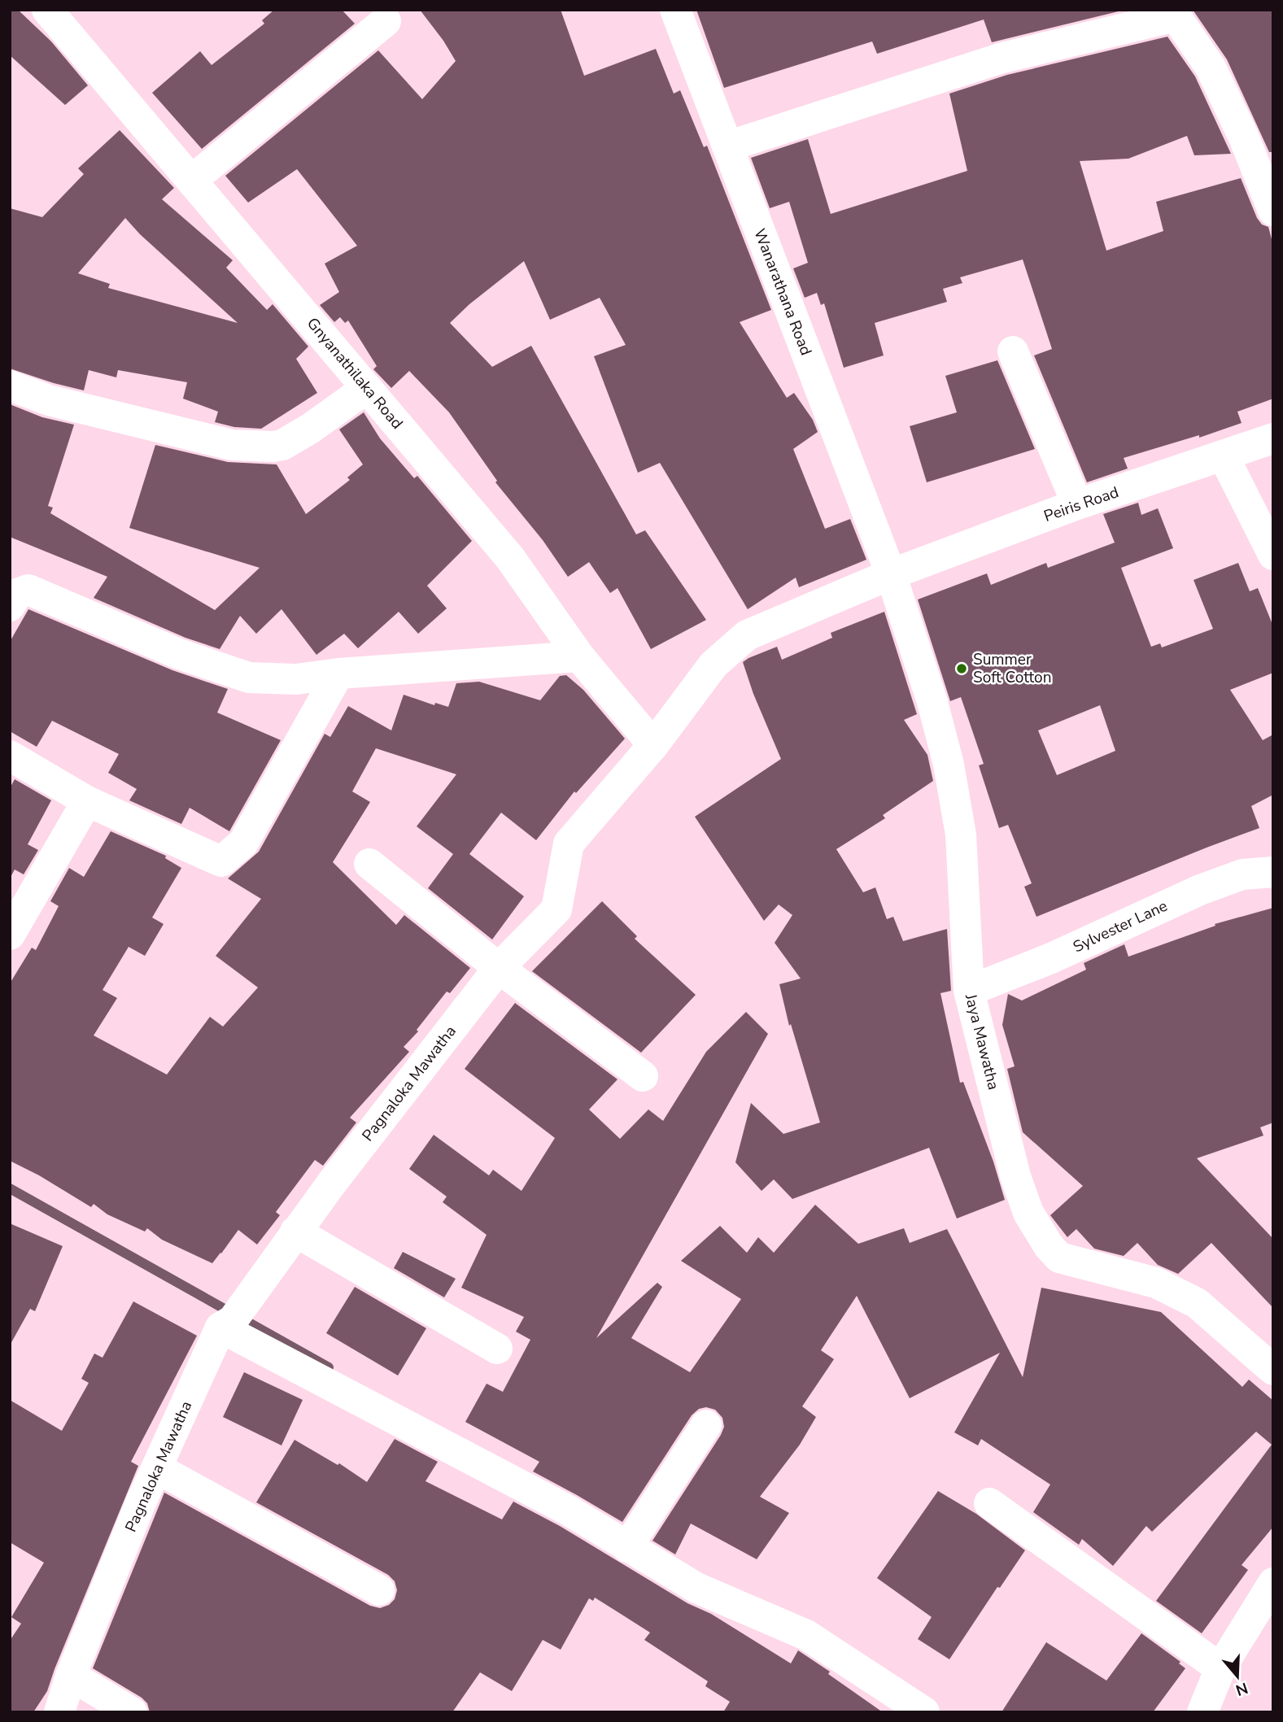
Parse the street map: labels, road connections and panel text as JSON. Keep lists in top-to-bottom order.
{
  "streets": {
    "street": [
      "Wanarathana Road",
      "Gnyanathilaka Road",
      "Peiris Road",
      "Sylvester Lane",
      "Jaya Mawatha",
      "Pagnaloka Mawatha"
    ]
  },
  "crossings": [
    ["Wanarathana Road", "Peiris Road"],
    ["Wanarathana Road", "Jaya Mawatha"],
    ["Wanarathana Road", "Pagnaloka Mawatha"],
    ["Gnyanathilaka Road", "Pagnaloka Mawatha"],
    ["Peiris Road", "Jaya Mawatha"],
    ["Peiris Road", "Pagnaloka Mawatha"],
    ["Sylvester Lane", "Jaya Mawatha"],
    ["Jaya Mawatha", "Pagnaloka Mawatha"]
  ],
  "places": ["Summer Soft Cotton"],
  "north": "bottom"
}
